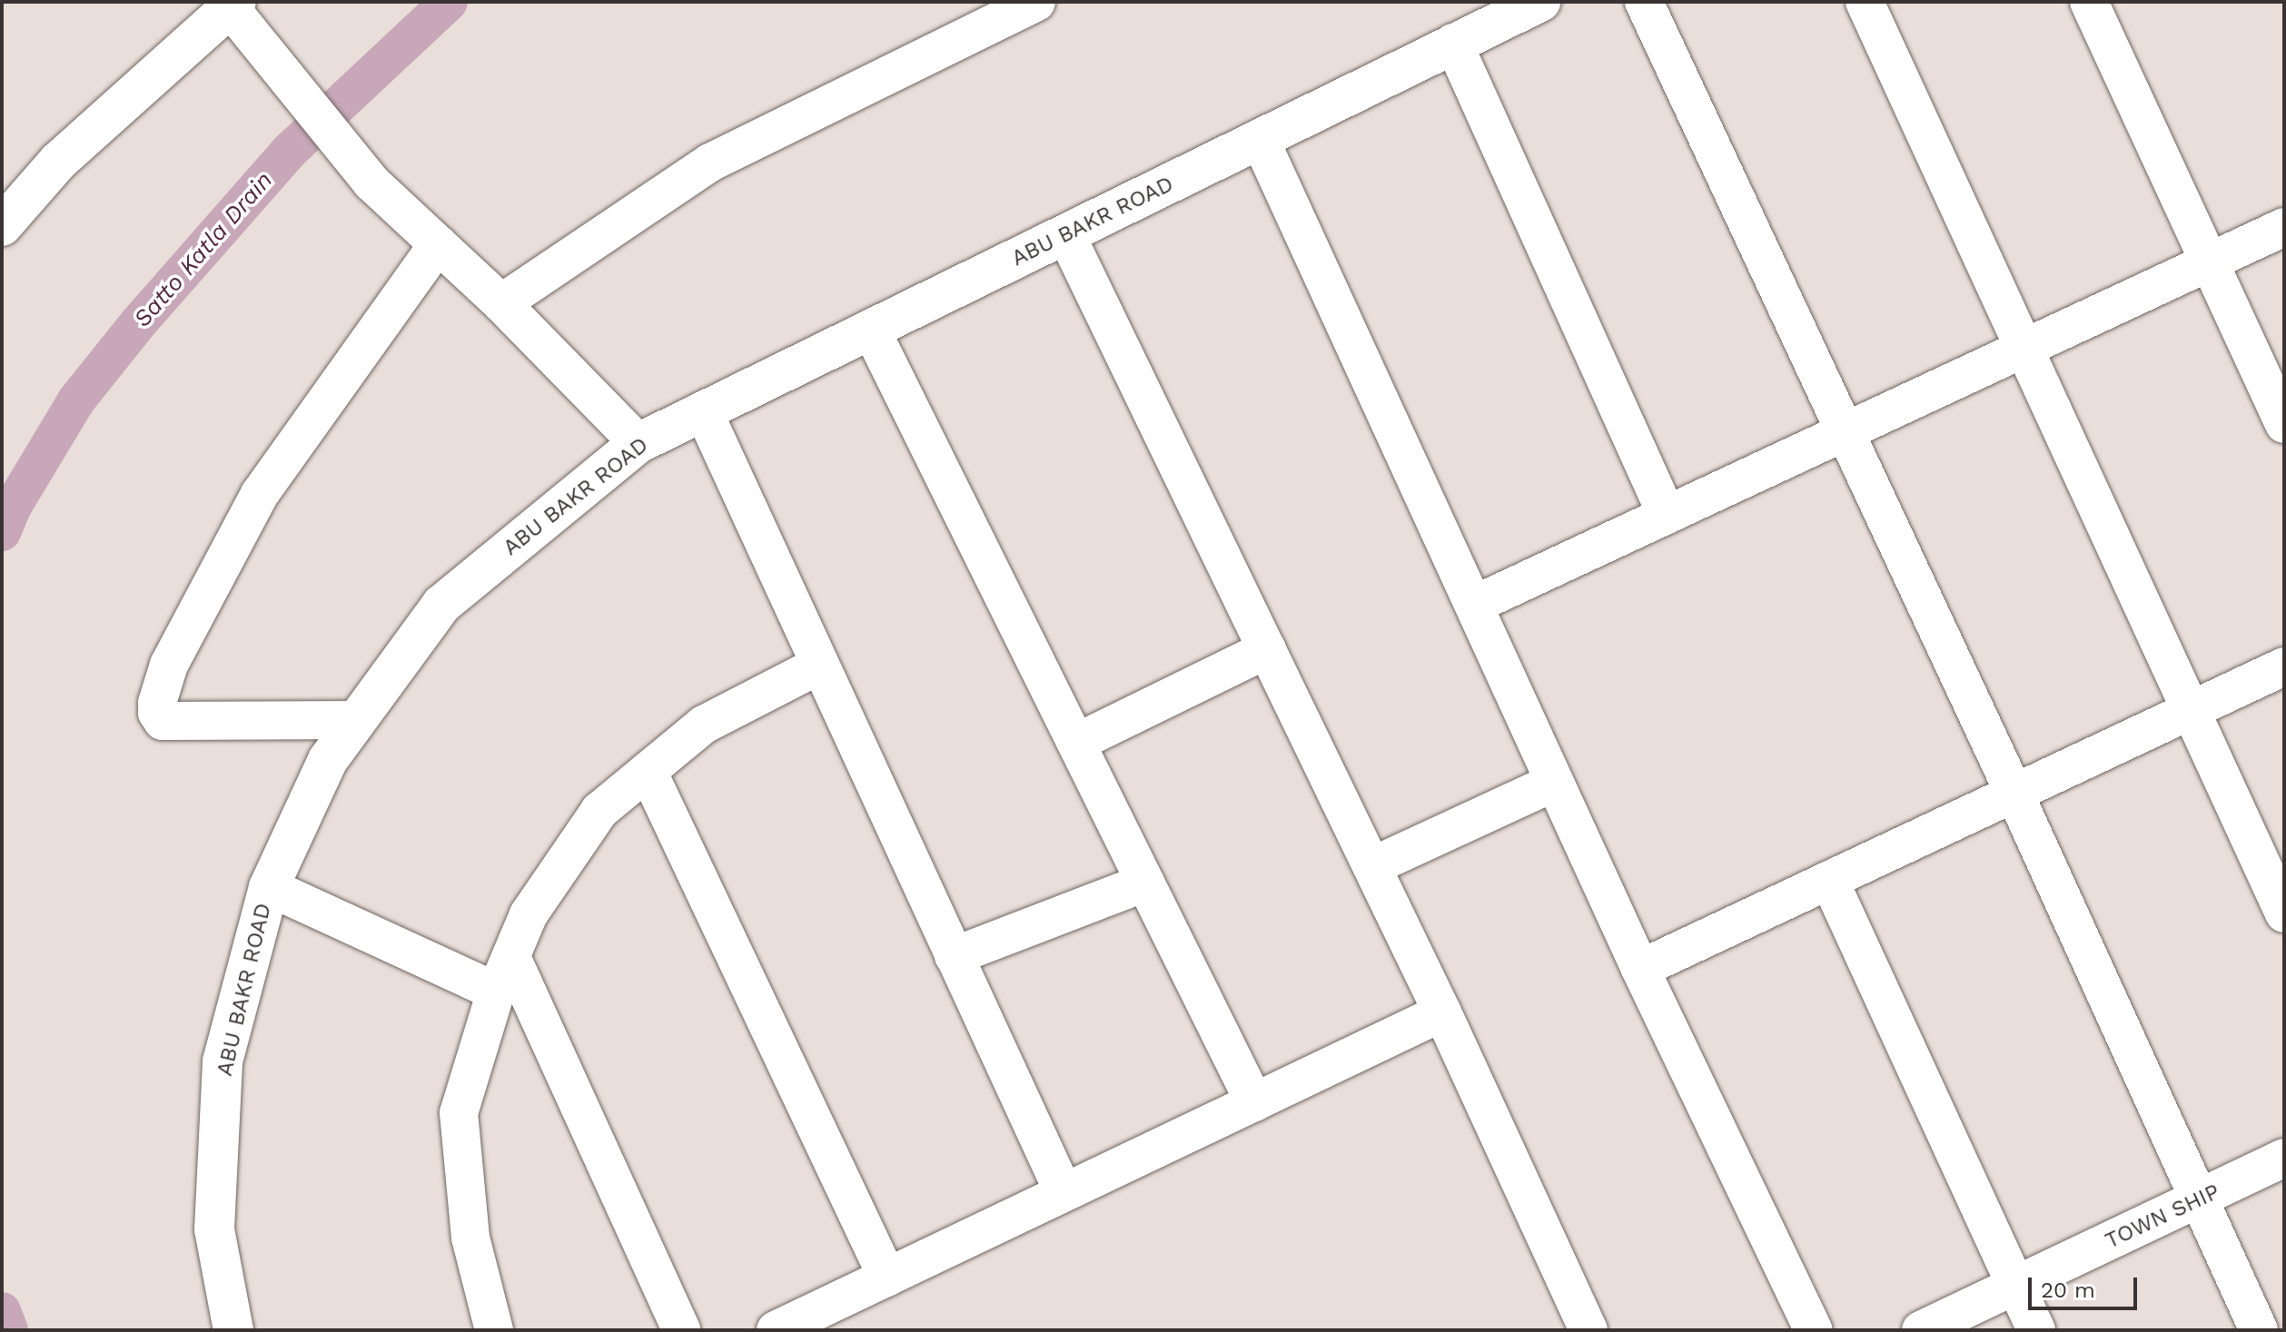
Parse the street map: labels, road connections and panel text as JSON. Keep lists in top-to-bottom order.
{
  "streets": {
    "street": ["ABU BAKR ROAD", "TOWN SHIP"]
  },
  "water": ["Satto Katla Drain"],
  "scale_bar": "20 m"
}
